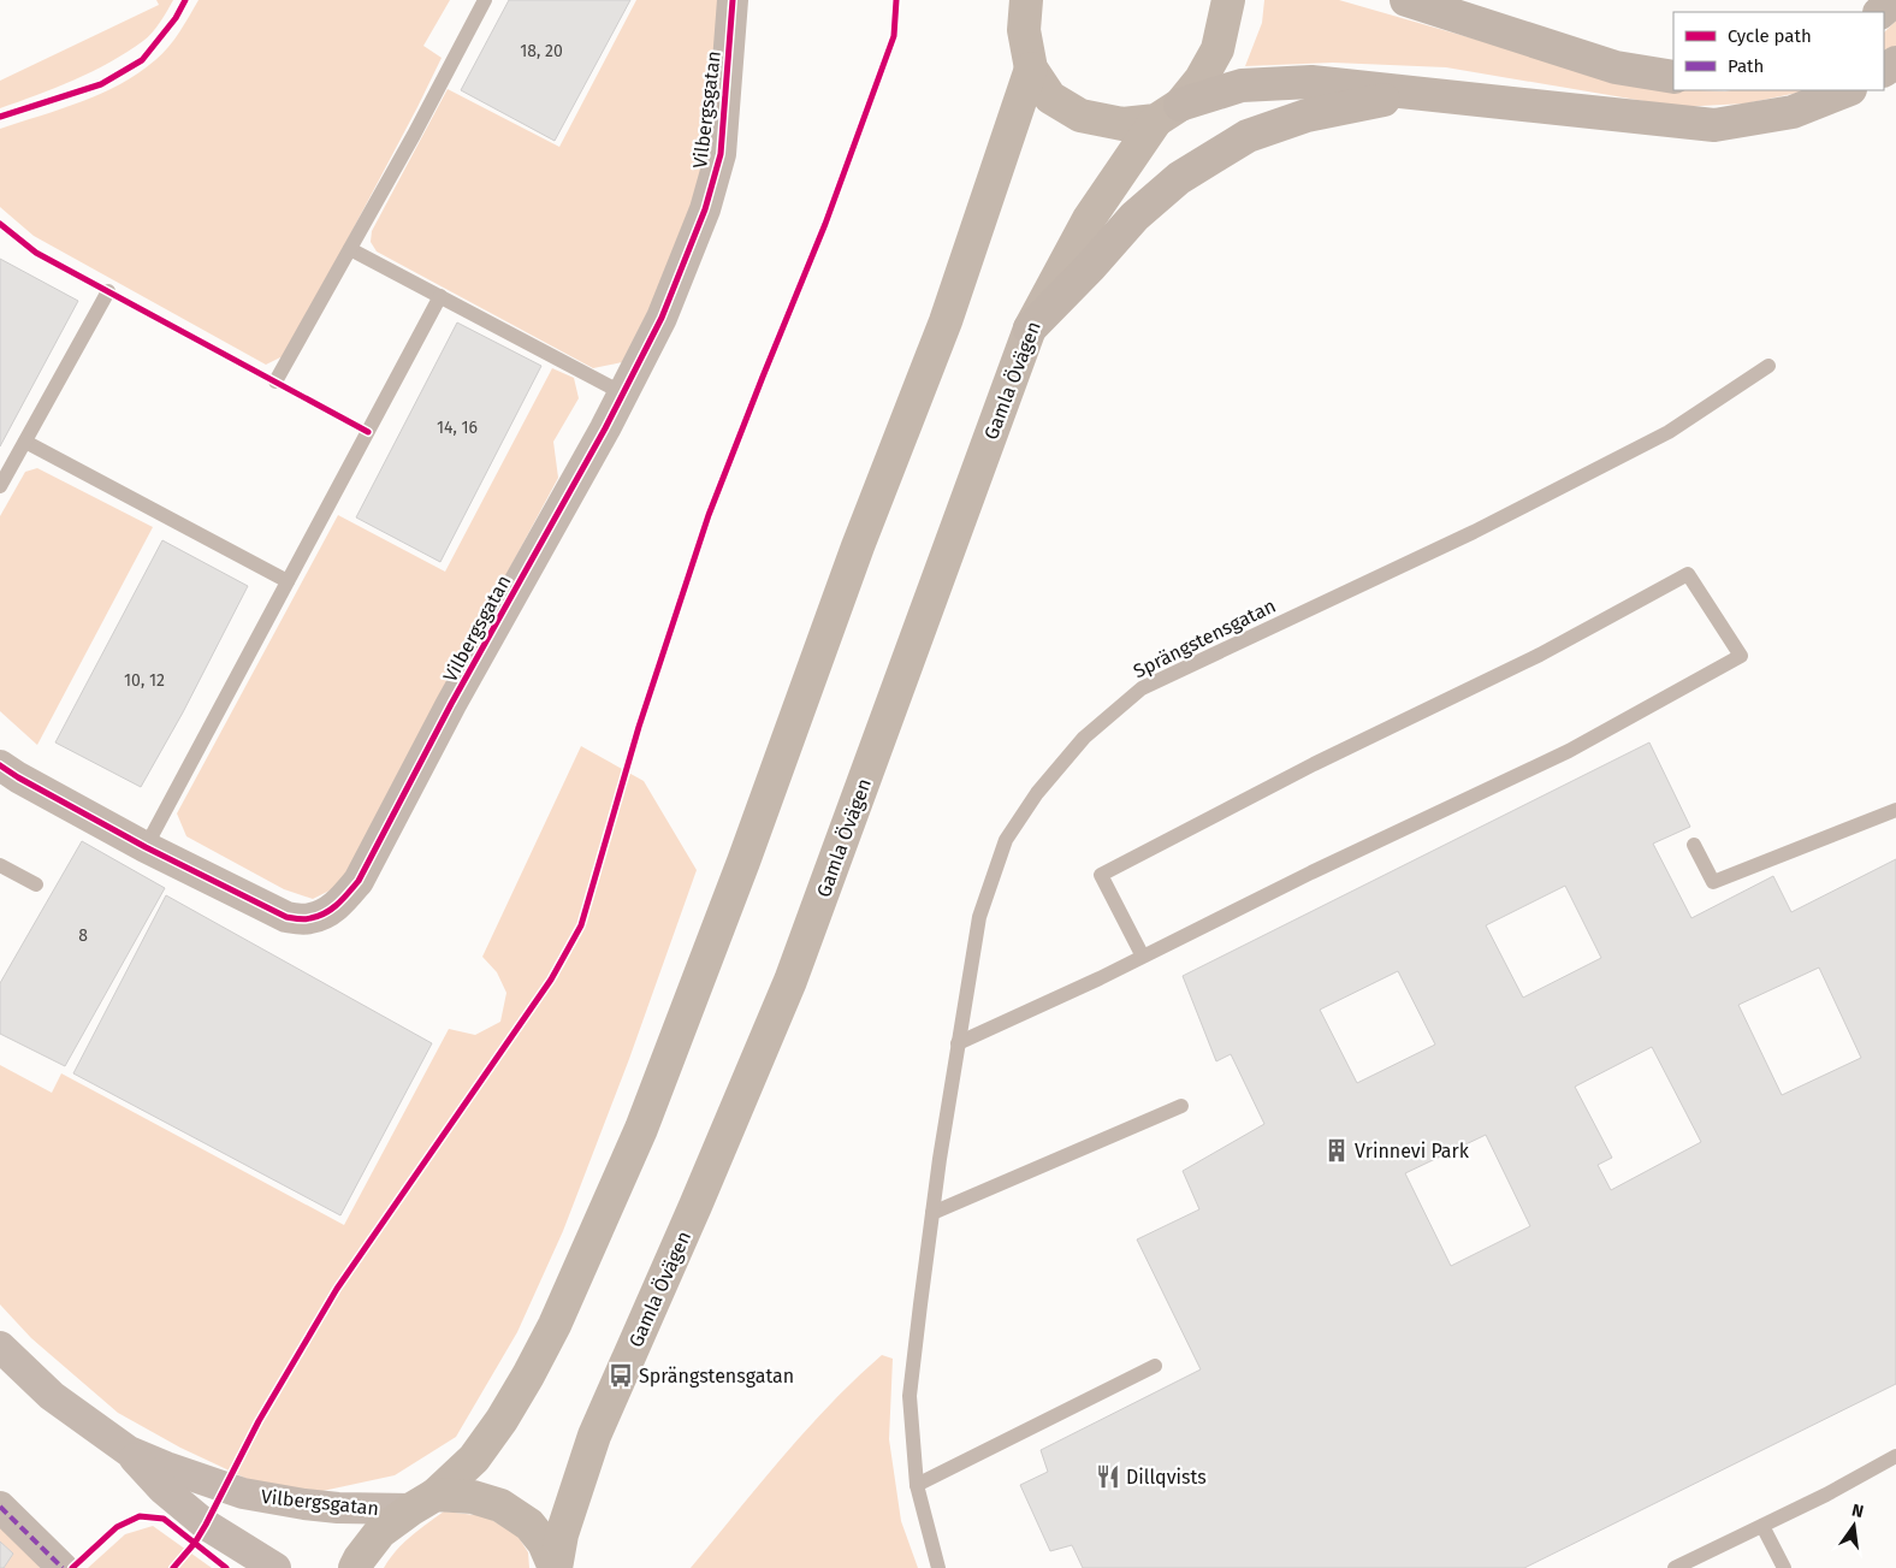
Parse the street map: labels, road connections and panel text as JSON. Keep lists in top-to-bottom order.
{
  "streets": {
    "main road": ["Gamla Övägen"],
    "street": ["Vilbergsgatan"],
    "lane": ["Sprängstensgatan"]
  },
  "places": {
    "building": ["Vrinnevi Park"],
    "bus stop": ["Sprängstensgatan"],
    "restaurant": ["Dillqvists"]
  },
  "house_numbers": [
    "18, 20",
    "14, 16",
    "10, 12",
    "8"
  ],
  "legend": ["Cycle path", "Path"],
  "north": "top"
}
